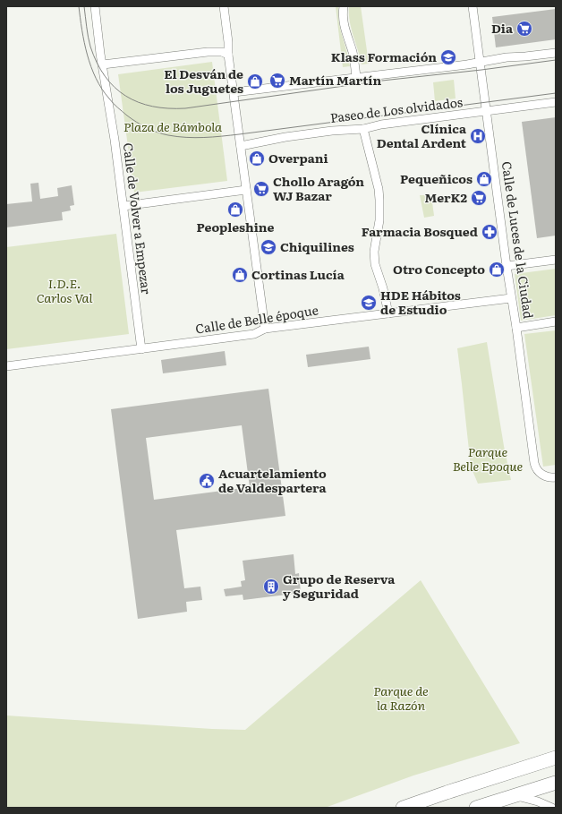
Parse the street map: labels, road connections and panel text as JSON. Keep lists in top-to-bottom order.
{
  "streets": {
    "street": [
      "Paseo de Los olvidados",
      "Calle de Volver a Empezar",
      "Calle de Luces de la Ciudad",
      "Calle de Belle époque"
    ]
  },
  "crossings": [
    ["Paseo de Los olvidados", "Calle de Luces de la Ciudad"],
    ["Calle de Volver a Empezar", "Calle de Belle époque"],
    ["Calle de Luces de la Ciudad", "Calle de Belle époque"]
  ],
  "parks": [
    "Plaza de Bámbola",
    "I.D.E. Carlos Val",
    "Parque Belle Epoque",
    "Parque de la Razón"
  ],
  "places": {
    "supermarket": [
      "Dia",
      "Martín Martín",
      "Chollo Aragón WJ Bazar",
      "MerK2"
    ],
    "school or university": ["Klass Formación", "Chiquilines", "HDE Hábitos de Estudio"],
    "shop": [
      "El Desván de los Juguetes",
      "Overpani",
      "Pequeñicos",
      "Peopleshine",
      "Otro Concepto",
      "Cortinas Lucía"
    ],
    "hospital": ["Clínica Dental Ardent"],
    "pharmacy": ["Farmacia Bosqued"],
    "public building": ["Acuartelamiento de Valdespartera"],
    "building": ["Grupo de Reserva y Seguridad"]
  }
}
